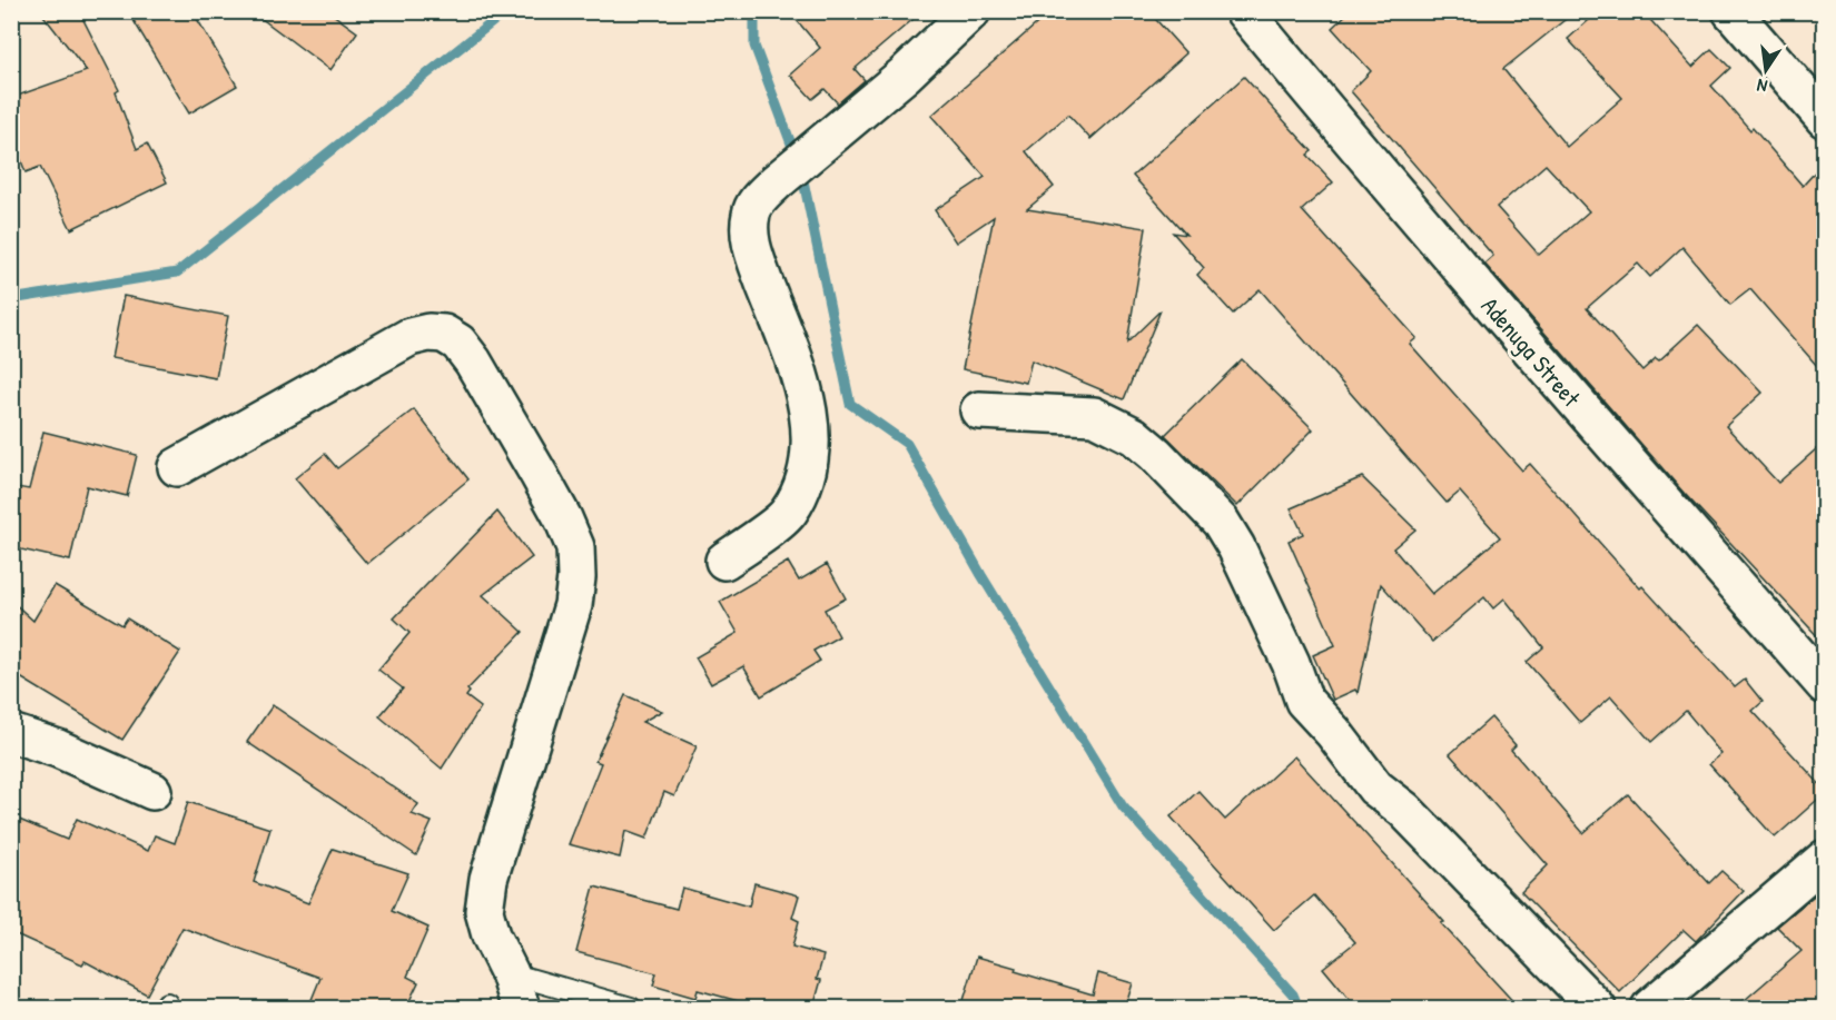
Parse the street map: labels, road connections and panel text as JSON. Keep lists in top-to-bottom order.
{
  "streets": {
    "street": ["Adenuga Street"]
  },
  "north": "bottom"
}
